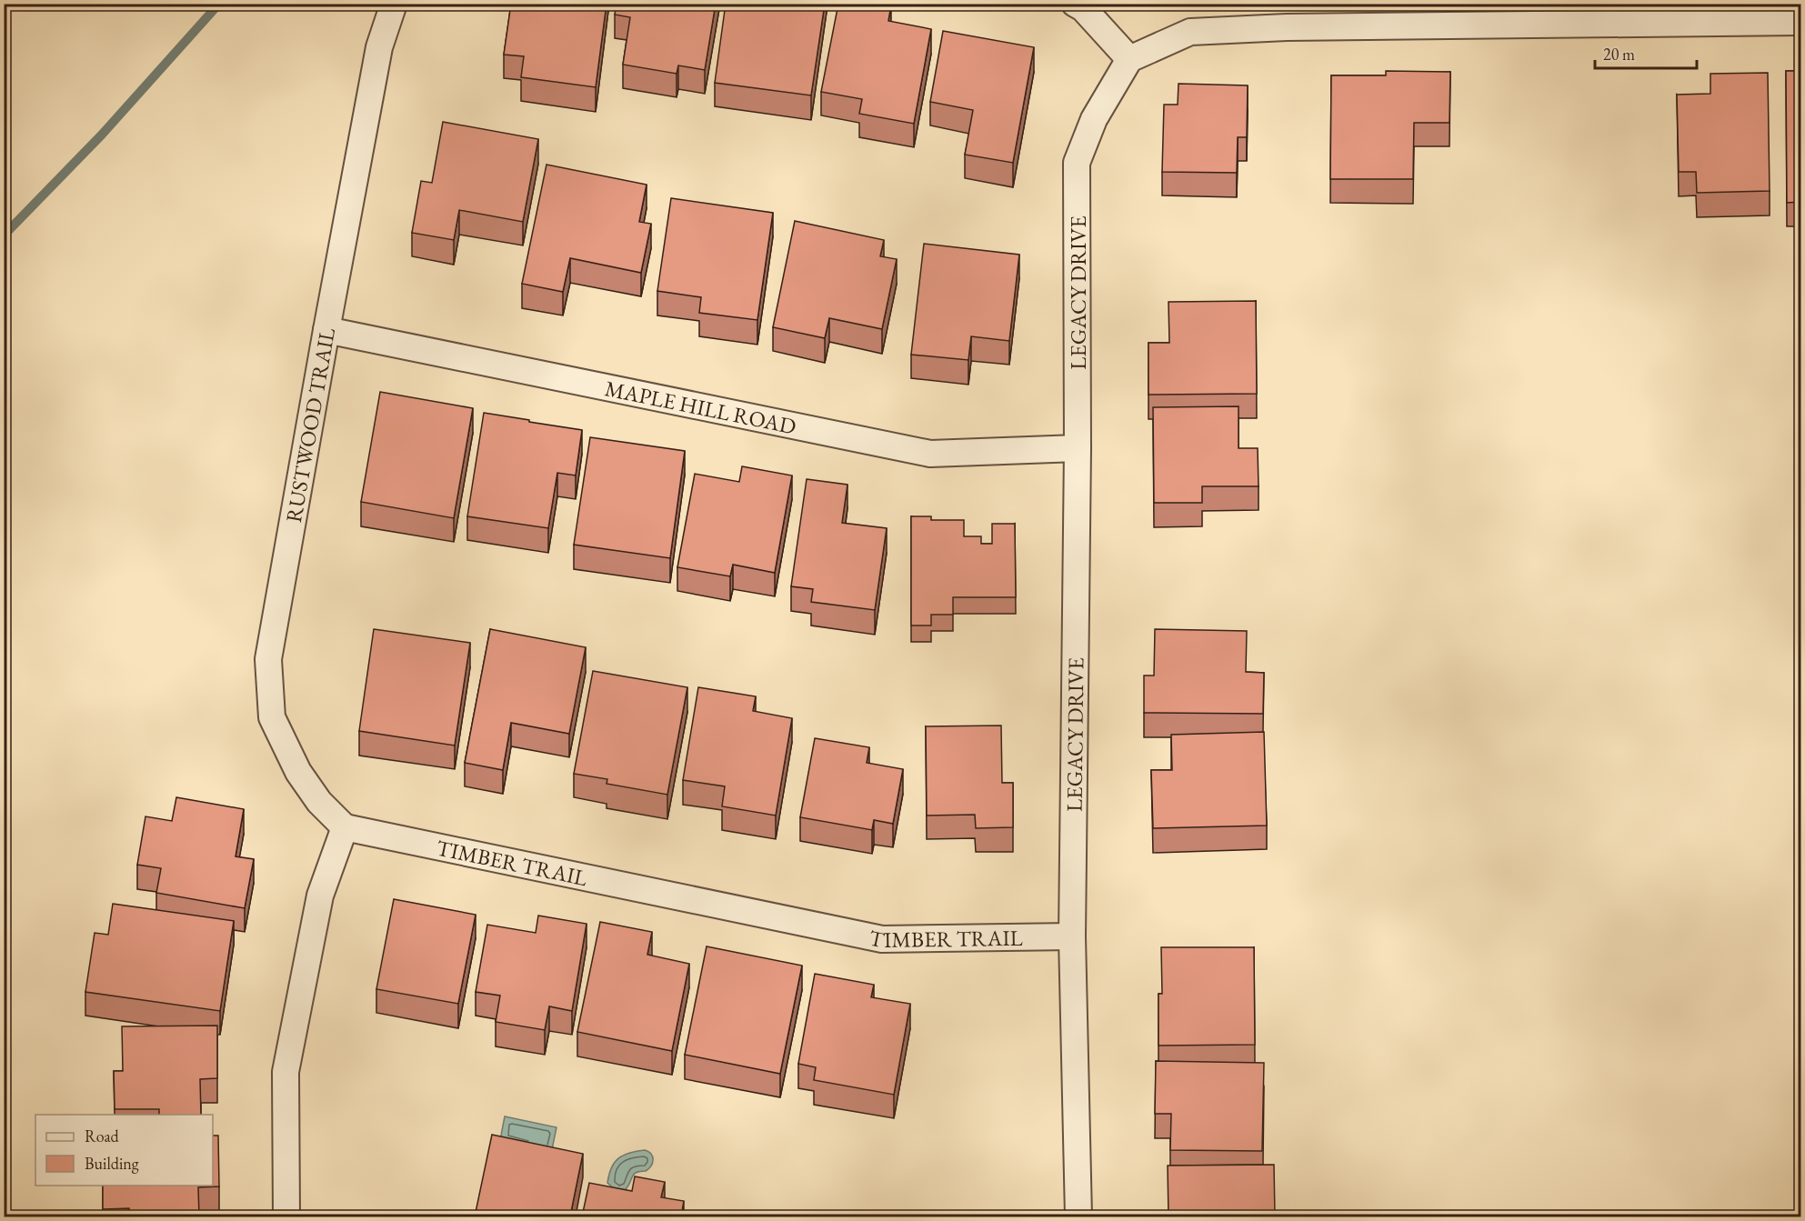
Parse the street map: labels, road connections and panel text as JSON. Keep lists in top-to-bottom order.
{
  "streets": {
    "street": [
      "LEGACY DRIVE",
      "MAPLE HILL ROAD",
      "RUSTWOOD TRAIL",
      "TIMBER TRAIL"
    ]
  },
  "crossings": [
    ["LEGACY DRIVE", "MAPLE HILL ROAD"],
    ["LEGACY DRIVE", "TIMBER TRAIL"],
    ["MAPLE HILL ROAD", "RUSTWOOD TRAIL"],
    ["RUSTWOOD TRAIL", "TIMBER TRAIL"]
  ],
  "legend": ["Road", "Building"],
  "scale_bar": "20 m"
}
